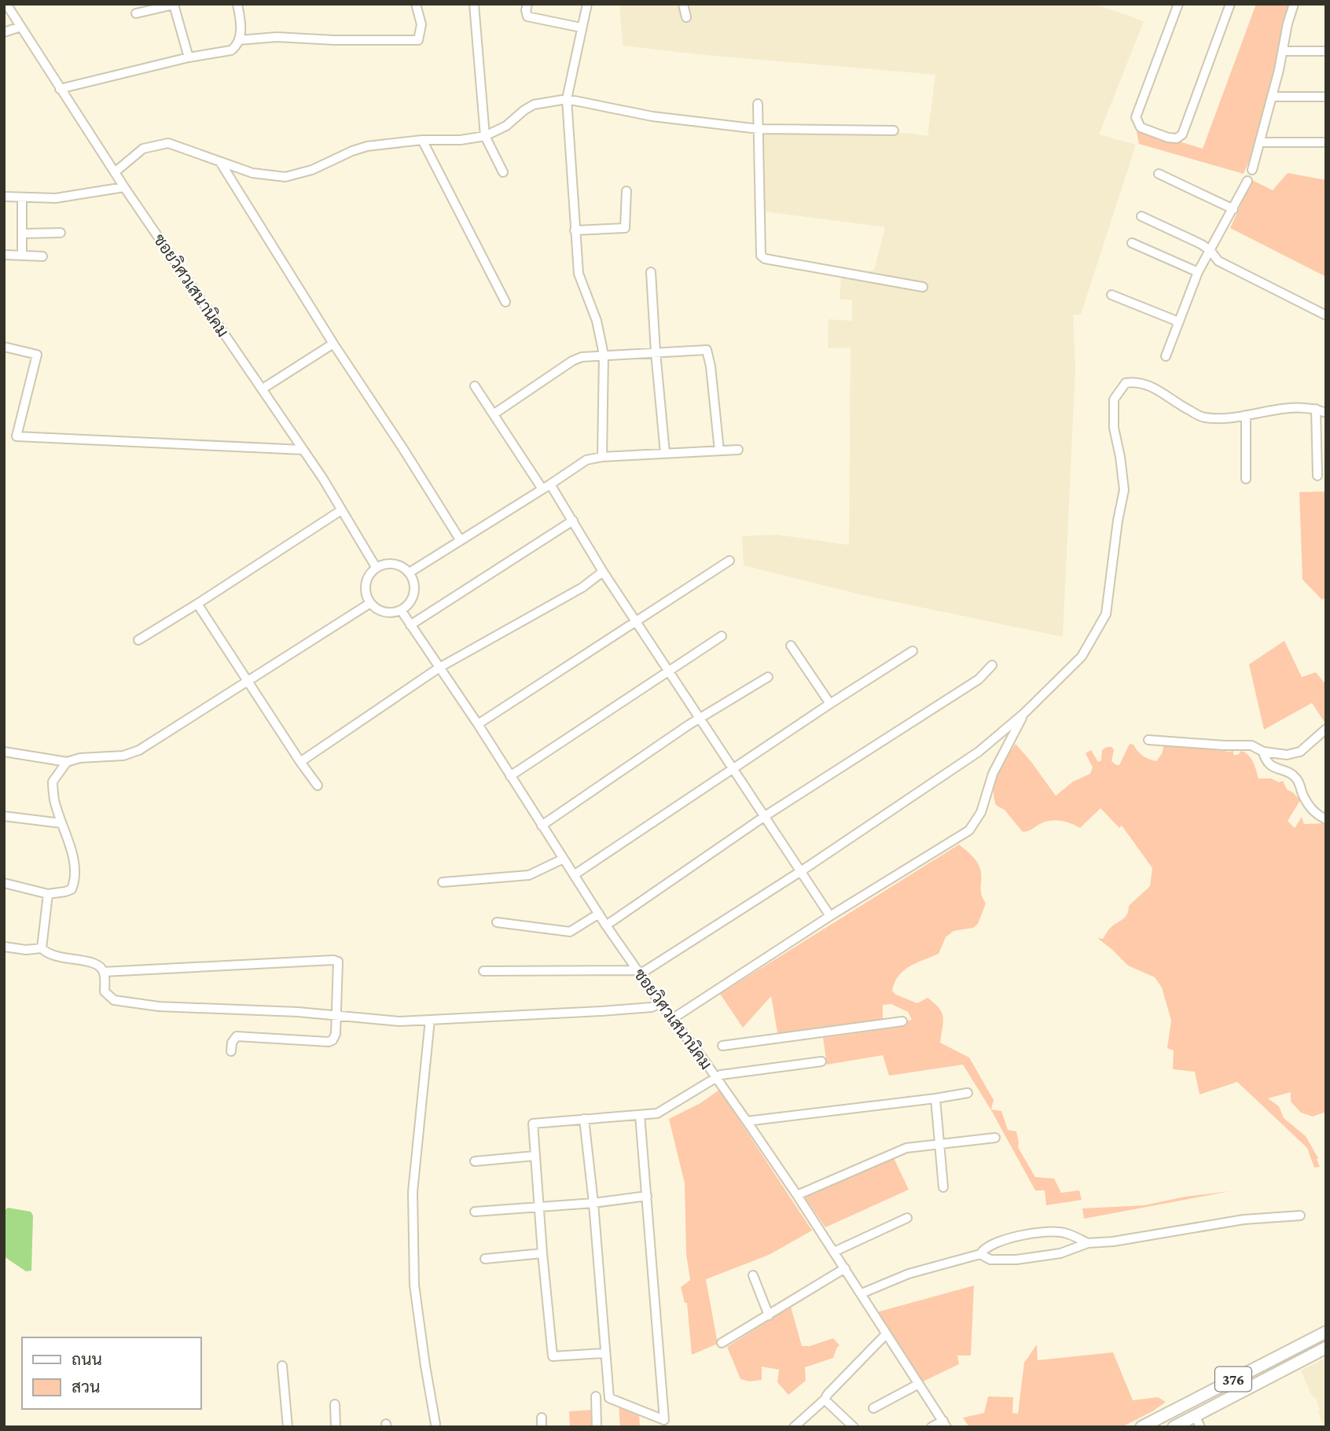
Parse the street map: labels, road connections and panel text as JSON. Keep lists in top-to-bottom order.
{
  "streets": {
    "main road": ["376"],
    "street": ["ซอยวิศวเสนานิคม"]
  },
  "legend": ["ถนน", "สวน"]
}
